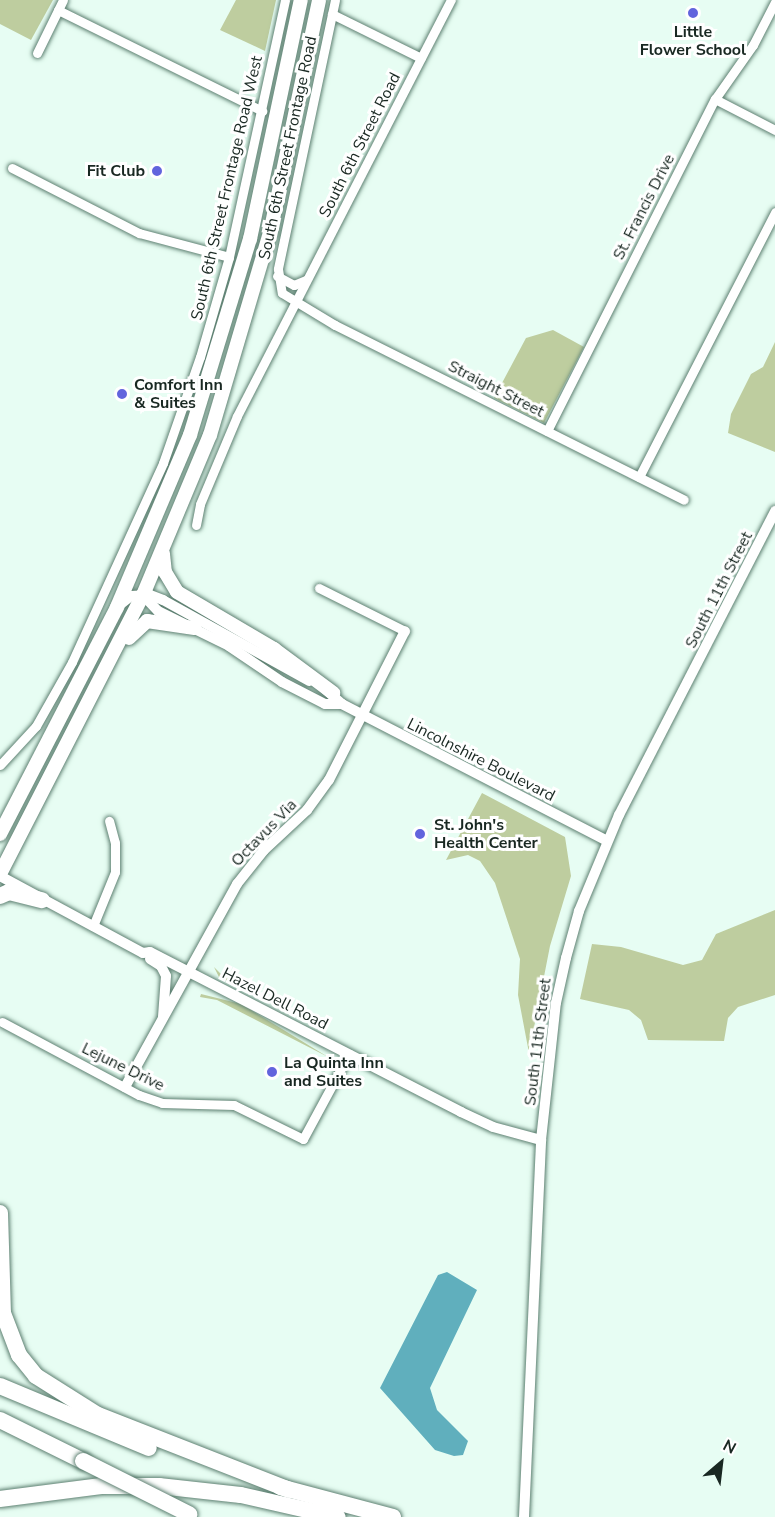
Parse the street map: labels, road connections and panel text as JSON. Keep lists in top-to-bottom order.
{
  "streets": {
    "street": [
      "South 6th Street Road",
      "South 6th Street Frontage Road",
      "South 6th Street Frontage Road West",
      "St. Francis Drive",
      "Straight Street",
      "South 11th Street",
      "Lincolnshire Boulevard",
      "Octavus Via",
      "Hazel Dell Road",
      "Lejune Drive"
    ]
  },
  "crossings": [
    ["South 6th Street Road", "South 6th Street Frontage Road"],
    ["South 6th Street Road", "Straight Street"],
    ["South 6th Street Frontage Road", "Straight Street"],
    ["St. Francis Drive", "Straight Street"],
    ["South 11th Street", "Lincolnshire Boulevard"],
    ["South 11th Street", "Hazel Dell Road"],
    ["Lincolnshire Boulevard", "Octavus Via"],
    ["Octavus Via", "Hazel Dell Road"],
    ["Octavus Via", "Lejune Drive"],
    ["Hazel Dell Road", "Lejune Drive"]
  ],
  "places": [
    "Little Flower School",
    "Fit Club",
    "Comfort Inn & Suites",
    "St. John's Health Center",
    "La Quinta Inn and Suites"
  ],
  "north": "top right"
}
